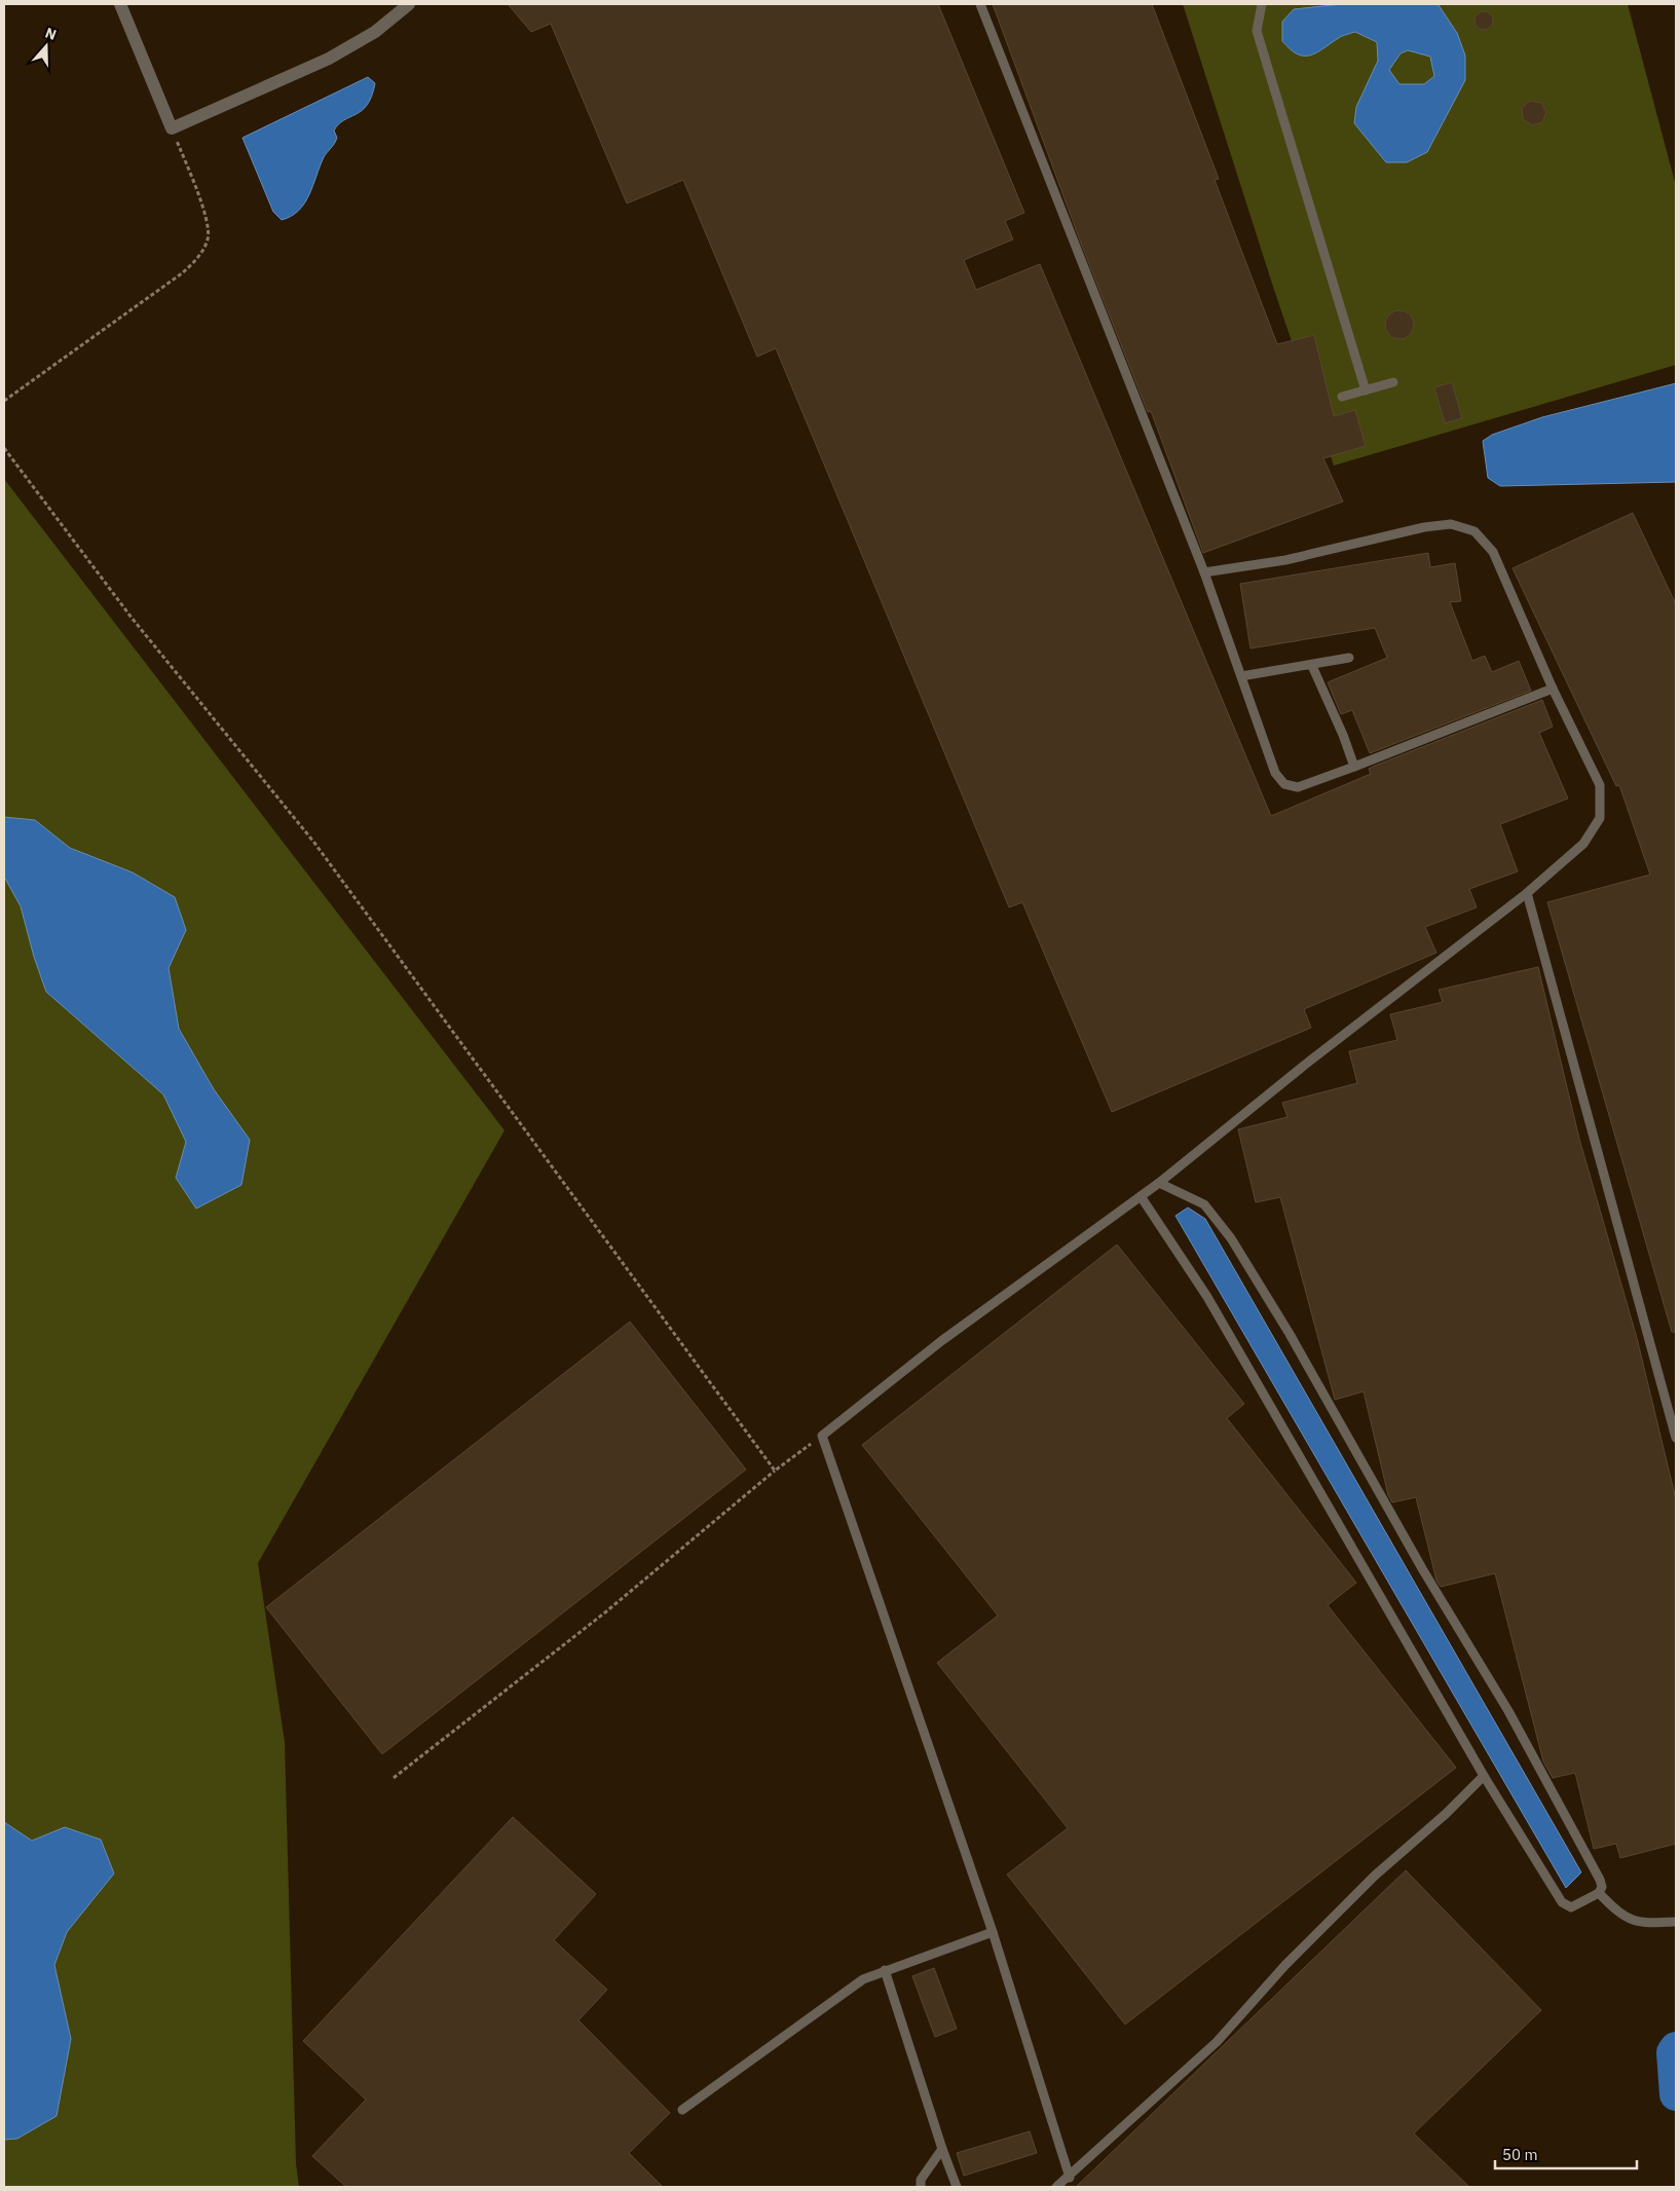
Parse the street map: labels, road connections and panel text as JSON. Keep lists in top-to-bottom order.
{
  "scale_bar": "50 m",
  "north": "top"
}
